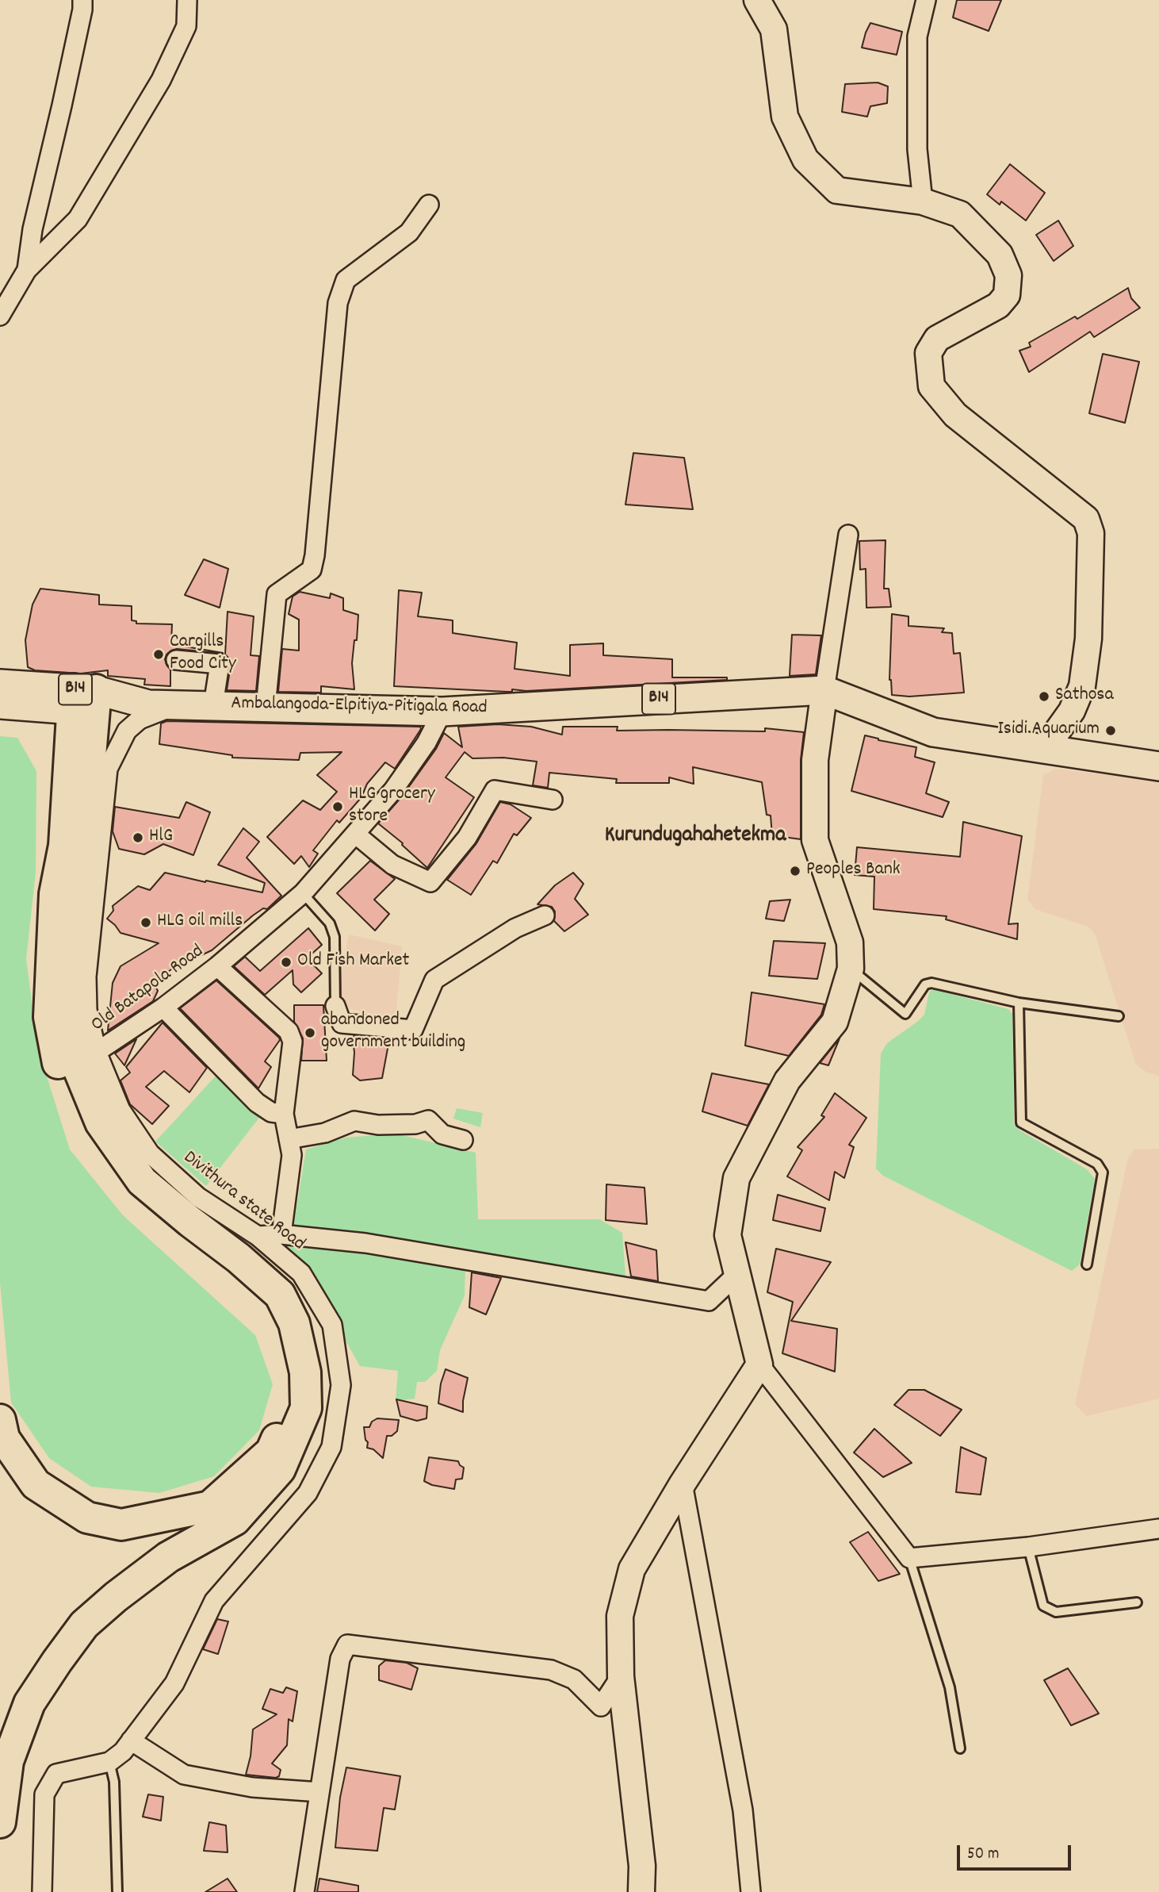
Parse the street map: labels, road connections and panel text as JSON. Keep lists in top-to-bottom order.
{
  "streets": {
    "main road": ["B14", "Ambalangoda-Elpitiya-Pitigala Road"],
    "street": ["Old Batapola Road", "Divithura state Road"]
  },
  "crossings": [
    ["Ambalangoda-Elpitiya-Pitigala Road", "Old Batapola Road"],
    ["Ambalangoda-Elpitiya-Pitigala Road", "Divithura state Road"],
    ["Old Batapola Road", "Divithura state Road"]
  ],
  "districts": ["Kurundugahahetekma"],
  "places": [
    "Cargills Food City",
    "Sathosa",
    "Isidi Aquarium",
    "HLG grocery store",
    "HlG",
    "Peoples Bank",
    "HLG oil mills",
    "Old Fish Market",
    "abandoned government building"
  ],
  "scale_bar": "50 m"
}
